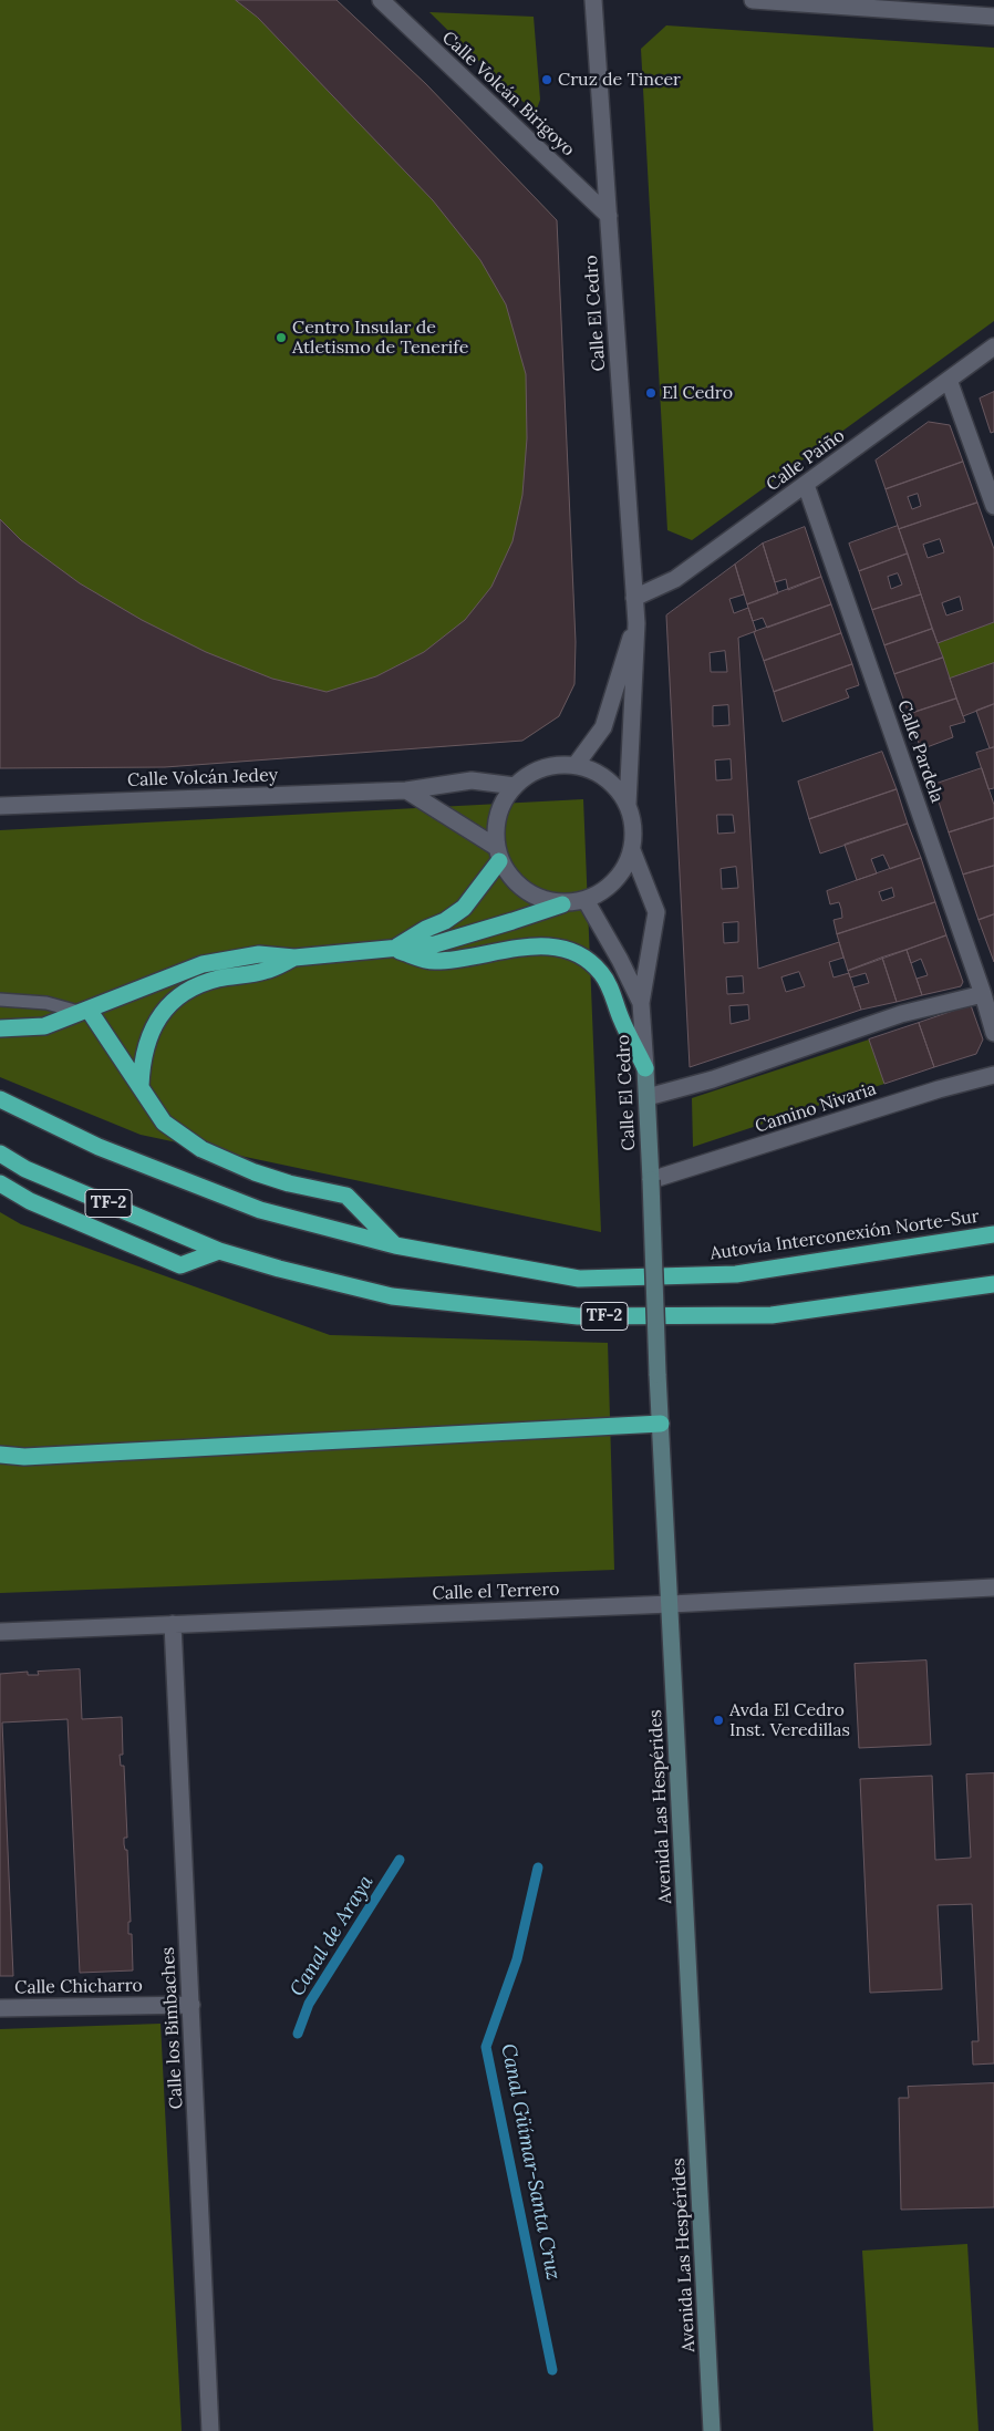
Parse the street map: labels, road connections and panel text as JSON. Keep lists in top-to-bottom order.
{
  "streets": {
    "highway": ["TF-2", "Autovía Interconexión Norte-Sur"],
    "street": [
      "Calle Volcán Birigoyo",
      "Calle El Cedro",
      "Calle Paiño",
      "Calle Pardela",
      "Calle Volcán Jedey",
      "Camino Nivaria",
      "Calle el Terrero",
      "Avenida Las Hespérides",
      "Calle Chicharro",
      "Calle los Bimbaches"
    ]
  },
  "crossings": [
    ["Calle Volcán Birigoyo", "Calle El Cedro"],
    ["Calle El Cedro", "Calle Paiño"],
    ["Calle El Cedro", "Calle Volcán Jedey"],
    ["Calle El Cedro", "Camino Nivaria"],
    ["Calle El Cedro", "Avenida Las Hespérides"],
    ["Calle Paiño", "Calle Pardela"],
    ["Camino Nivaria", "Avenida Las Hespérides"],
    ["Calle el Terrero", "Avenida Las Hespérides"],
    ["Calle el Terrero", "Calle los Bimbaches"],
    ["Calle Chicharro", "Calle los Bimbaches"]
  ],
  "water": ["Canal de Araya", "Canal Güímar-Santa Cruz"],
  "places": [
    "Cruz de Tincer",
    "Centro Insular de Atletismo de Tenerife",
    "El Cedro",
    "Avda El Cedro Inst. Veredillas"
  ]
}
